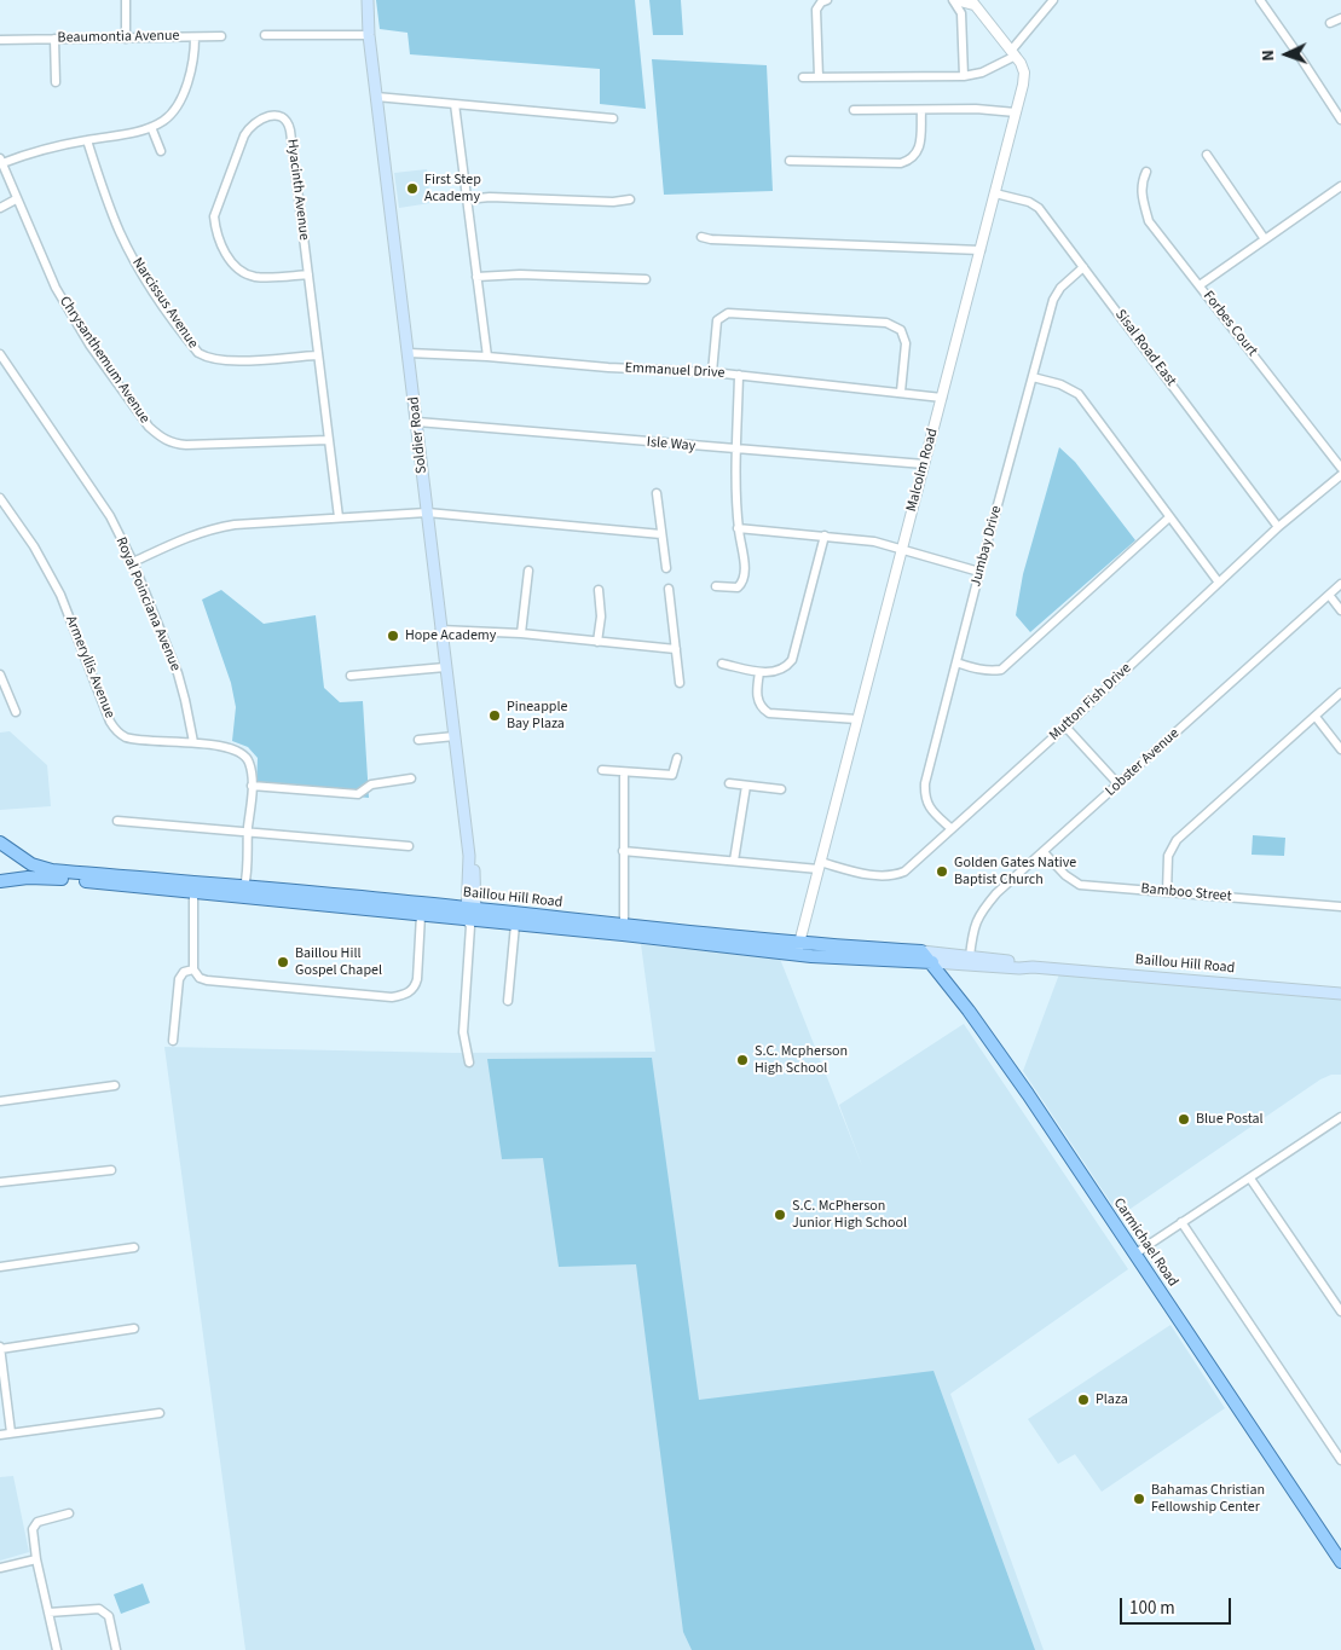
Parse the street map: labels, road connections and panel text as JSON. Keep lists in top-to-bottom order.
{
  "streets": {
    "main road": ["Soldier Road", "Baillou Hill Road", "Carmichael Road"],
    "street": [
      "Beaumontia Avenue",
      "Hyacinth Avenue",
      "Narcissus Avenue",
      "Forbes Court",
      "Sisal Road East",
      "Chrysanthemum Avenue",
      "Emmanuel Drive",
      "Isle Way",
      "Malcolm Road",
      "Jumbay Drive",
      "Royal Poinciana Avenue",
      "Armeryllis Avenue",
      "Mutton Fish Drive",
      "Lobster Avenue",
      "Bamboo Street"
    ]
  },
  "crossings": [
    ["Beaumontia Avenue", "Narcissus Avenue"],
    ["Beaumontia Avenue", "Chrysanthemum Avenue"],
    ["Sisal Road East", "Malcolm Road"],
    ["Sisal Road East", "Jumbay Drive"],
    ["Sisal Road East", "Mutton Fish Drive"],
    ["Emmanuel Drive", "Soldier Road"],
    ["Emmanuel Drive", "Malcolm Road"],
    ["Soldier Road", "Isle Way"],
    ["Soldier Road", "Baillou Hill Road"],
    ["Isle Way", "Malcolm Road"],
    ["Malcolm Road", "Mutton Fish Drive"],
    ["Malcolm Road", "Baillou Hill Road"],
    ["Jumbay Drive", "Mutton Fish Drive"],
    ["Royal Poinciana Avenue", "Armeryllis Avenue"],
    ["Armeryllis Avenue", "Baillou Hill Road"],
    ["Lobster Avenue", "Bamboo Street"],
    ["Lobster Avenue", "Baillou Hill Road"],
    ["Baillou Hill Road", "Carmichael Road"]
  ],
  "places": [
    "First Step Academy",
    "Hope Academy",
    "Pineapple Bay Plaza",
    "Golden Gates Native Baptist Church",
    "Baillou Hill Gospel Chapel",
    "S.C. Mcpherson High School",
    "Blue Postal",
    "S.C. McPherson Junior High School",
    "Plaza",
    "Bahamas Christian Fellowship Center"
  ],
  "scale_bar": "100 m",
  "north": "left"
}
